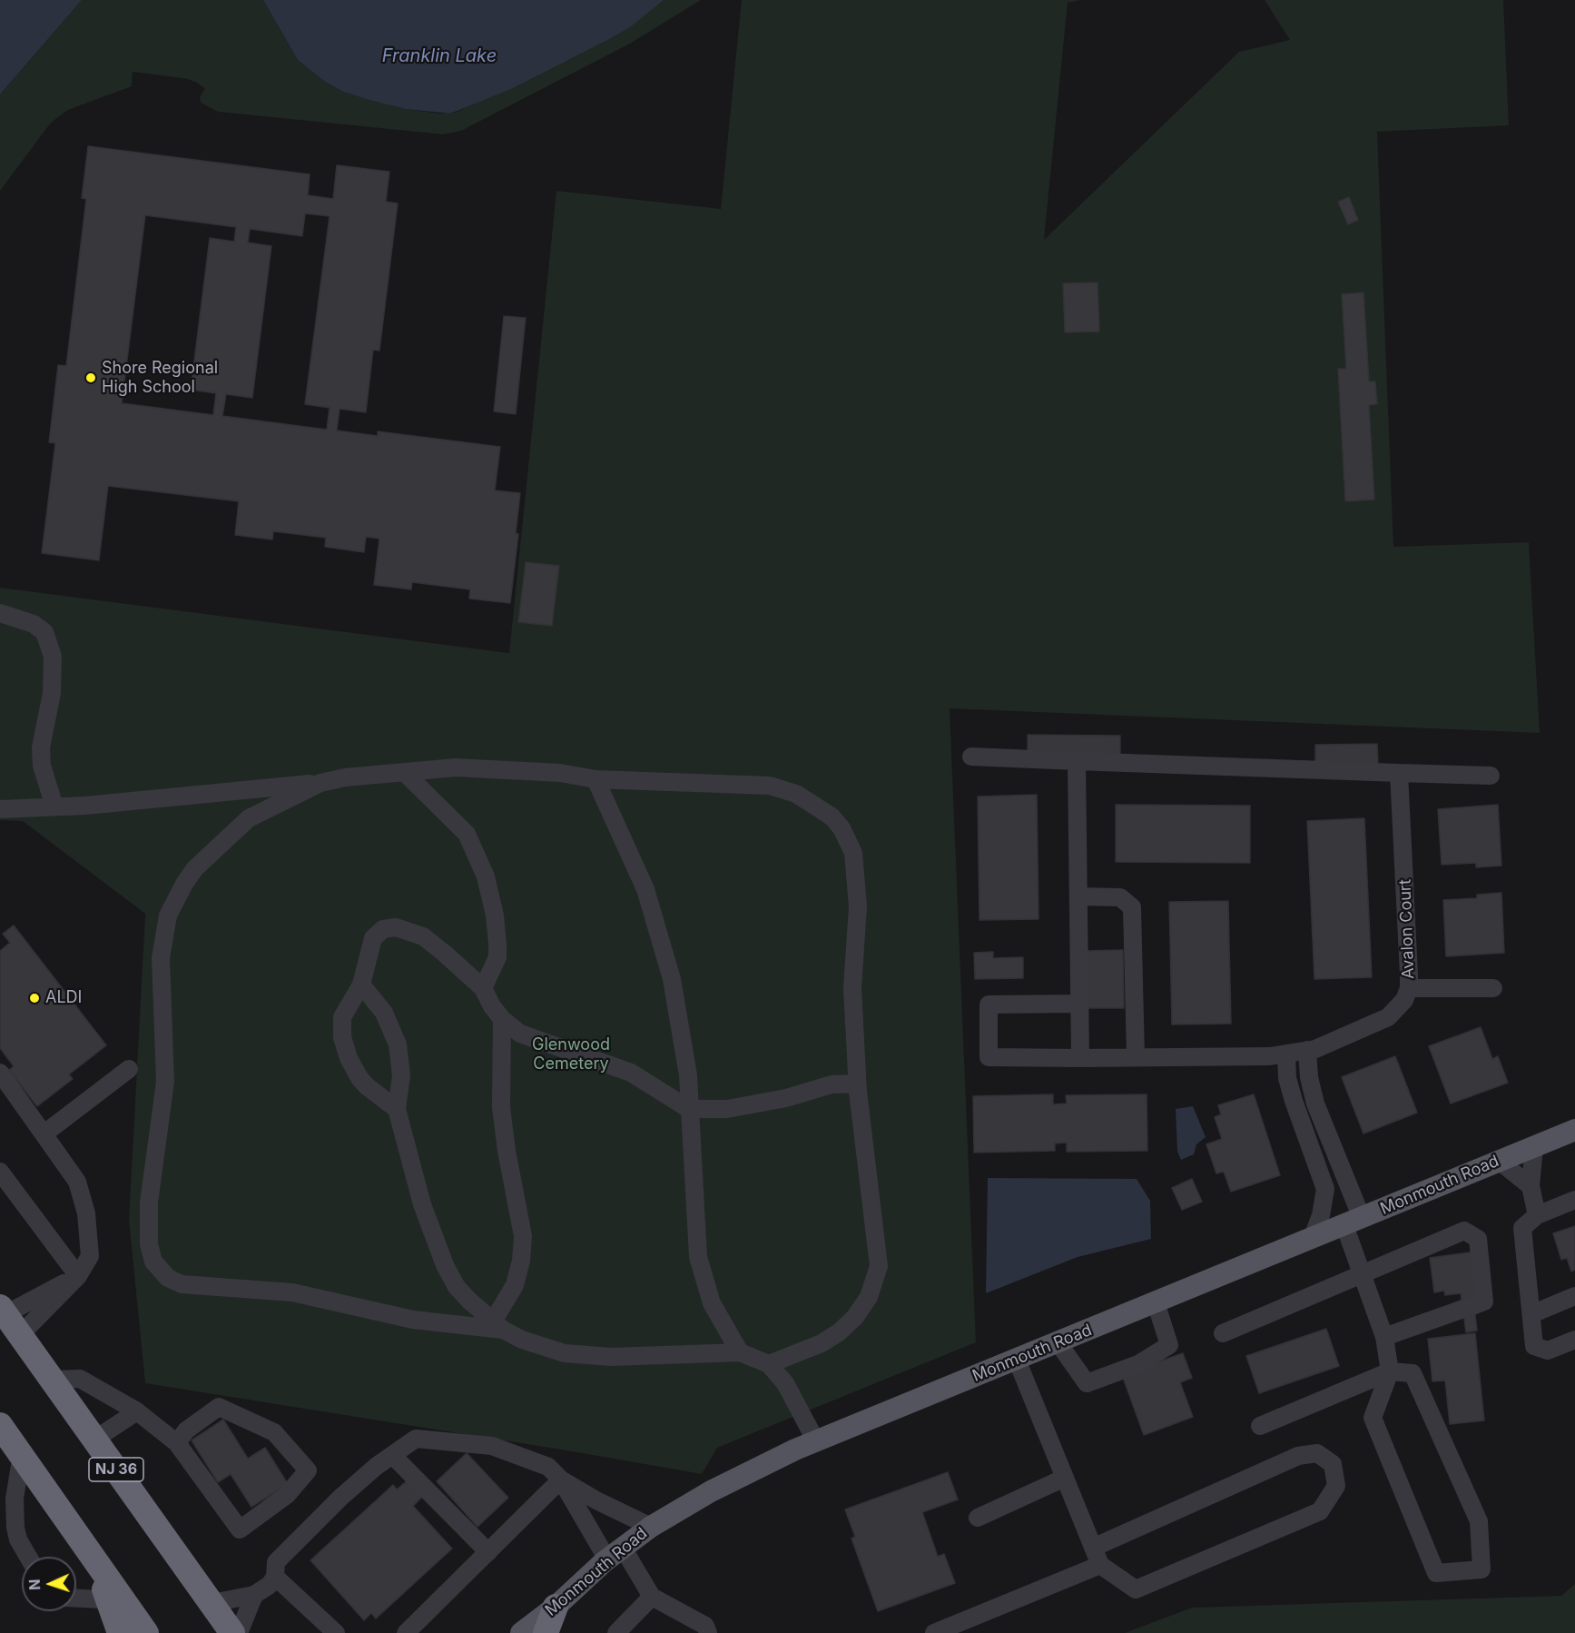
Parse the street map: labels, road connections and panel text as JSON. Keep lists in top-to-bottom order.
{
  "streets": {
    "highway": ["NJ 36"],
    "main road": ["Monmouth Road"],
    "lane": ["Avalon Court"]
  },
  "water": ["Franklin Lake"],
  "parks": ["Glenwood Cemetery"],
  "places": ["Shore Regional High School", "ALDI"],
  "north": "left"
}
